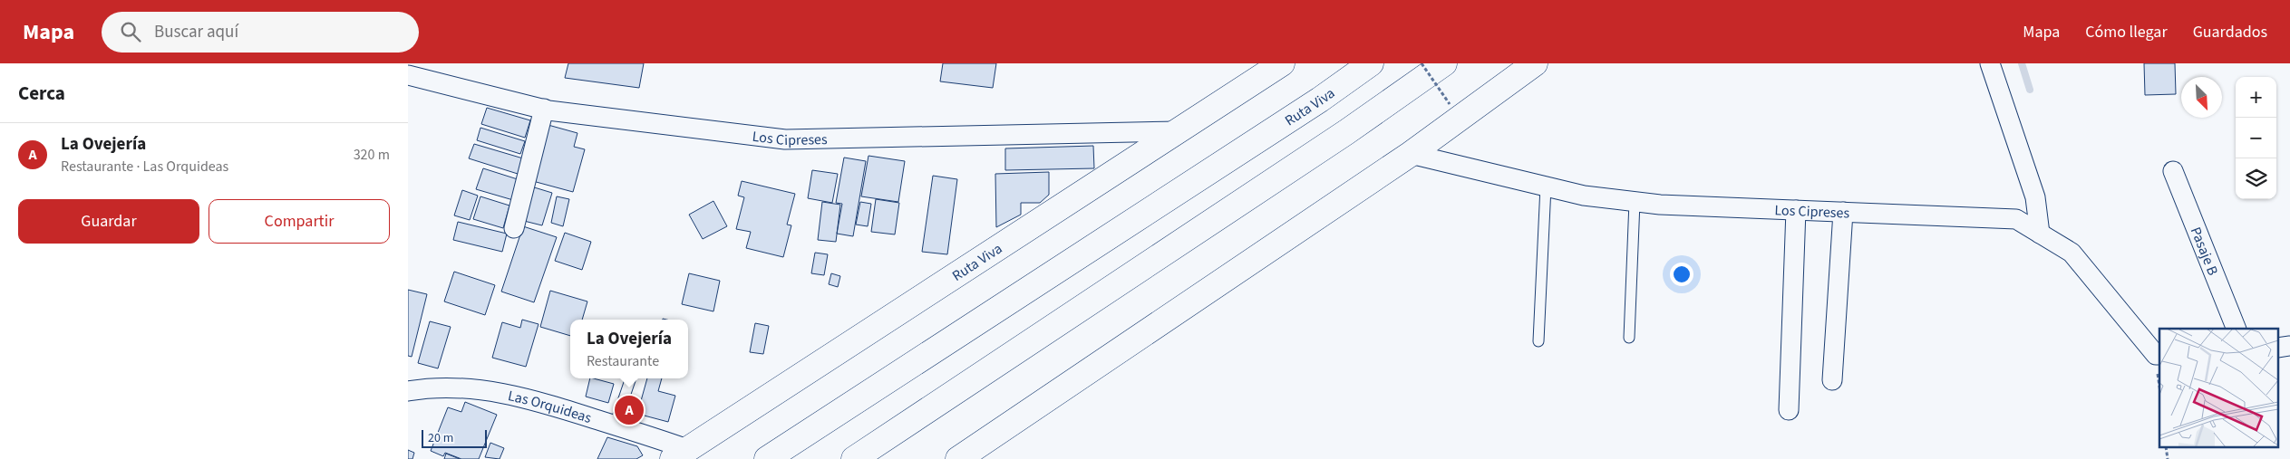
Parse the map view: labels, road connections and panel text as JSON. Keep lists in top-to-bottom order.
{
  "streets": {
    "main road": ["Ruta Viva"],
    "street": ["Los Cipreses", "Pasaje B", "Las Orquideas"]
  },
  "crossings": [
    ["Ruta Viva", "Los Cipreses"],
    ["Ruta Viva", "Las Orquideas"]
  ],
  "scale_bar": "20 m",
  "north": "bottom right",
  "page": {
    "header": "Mapa",
    "search": "Buscar aquí",
    "nav": ["Mapa", "Cómo llegar", "Guardados"],
    "heading": "Cerca",
    "map_buttons": ["+", "−"],
    "list": [
      {
        "mark": "A",
        "name": "La Ovejería",
        "note": "Restaurante · Las Orquideas",
        "value": "320 m"
      }
    ],
    "buttons": ["Guardar", "Compartir"],
    "popup": ["La Ovejería", "Restaurante"],
    "pins": "A",
    "scale": "20 m"
  }
}
